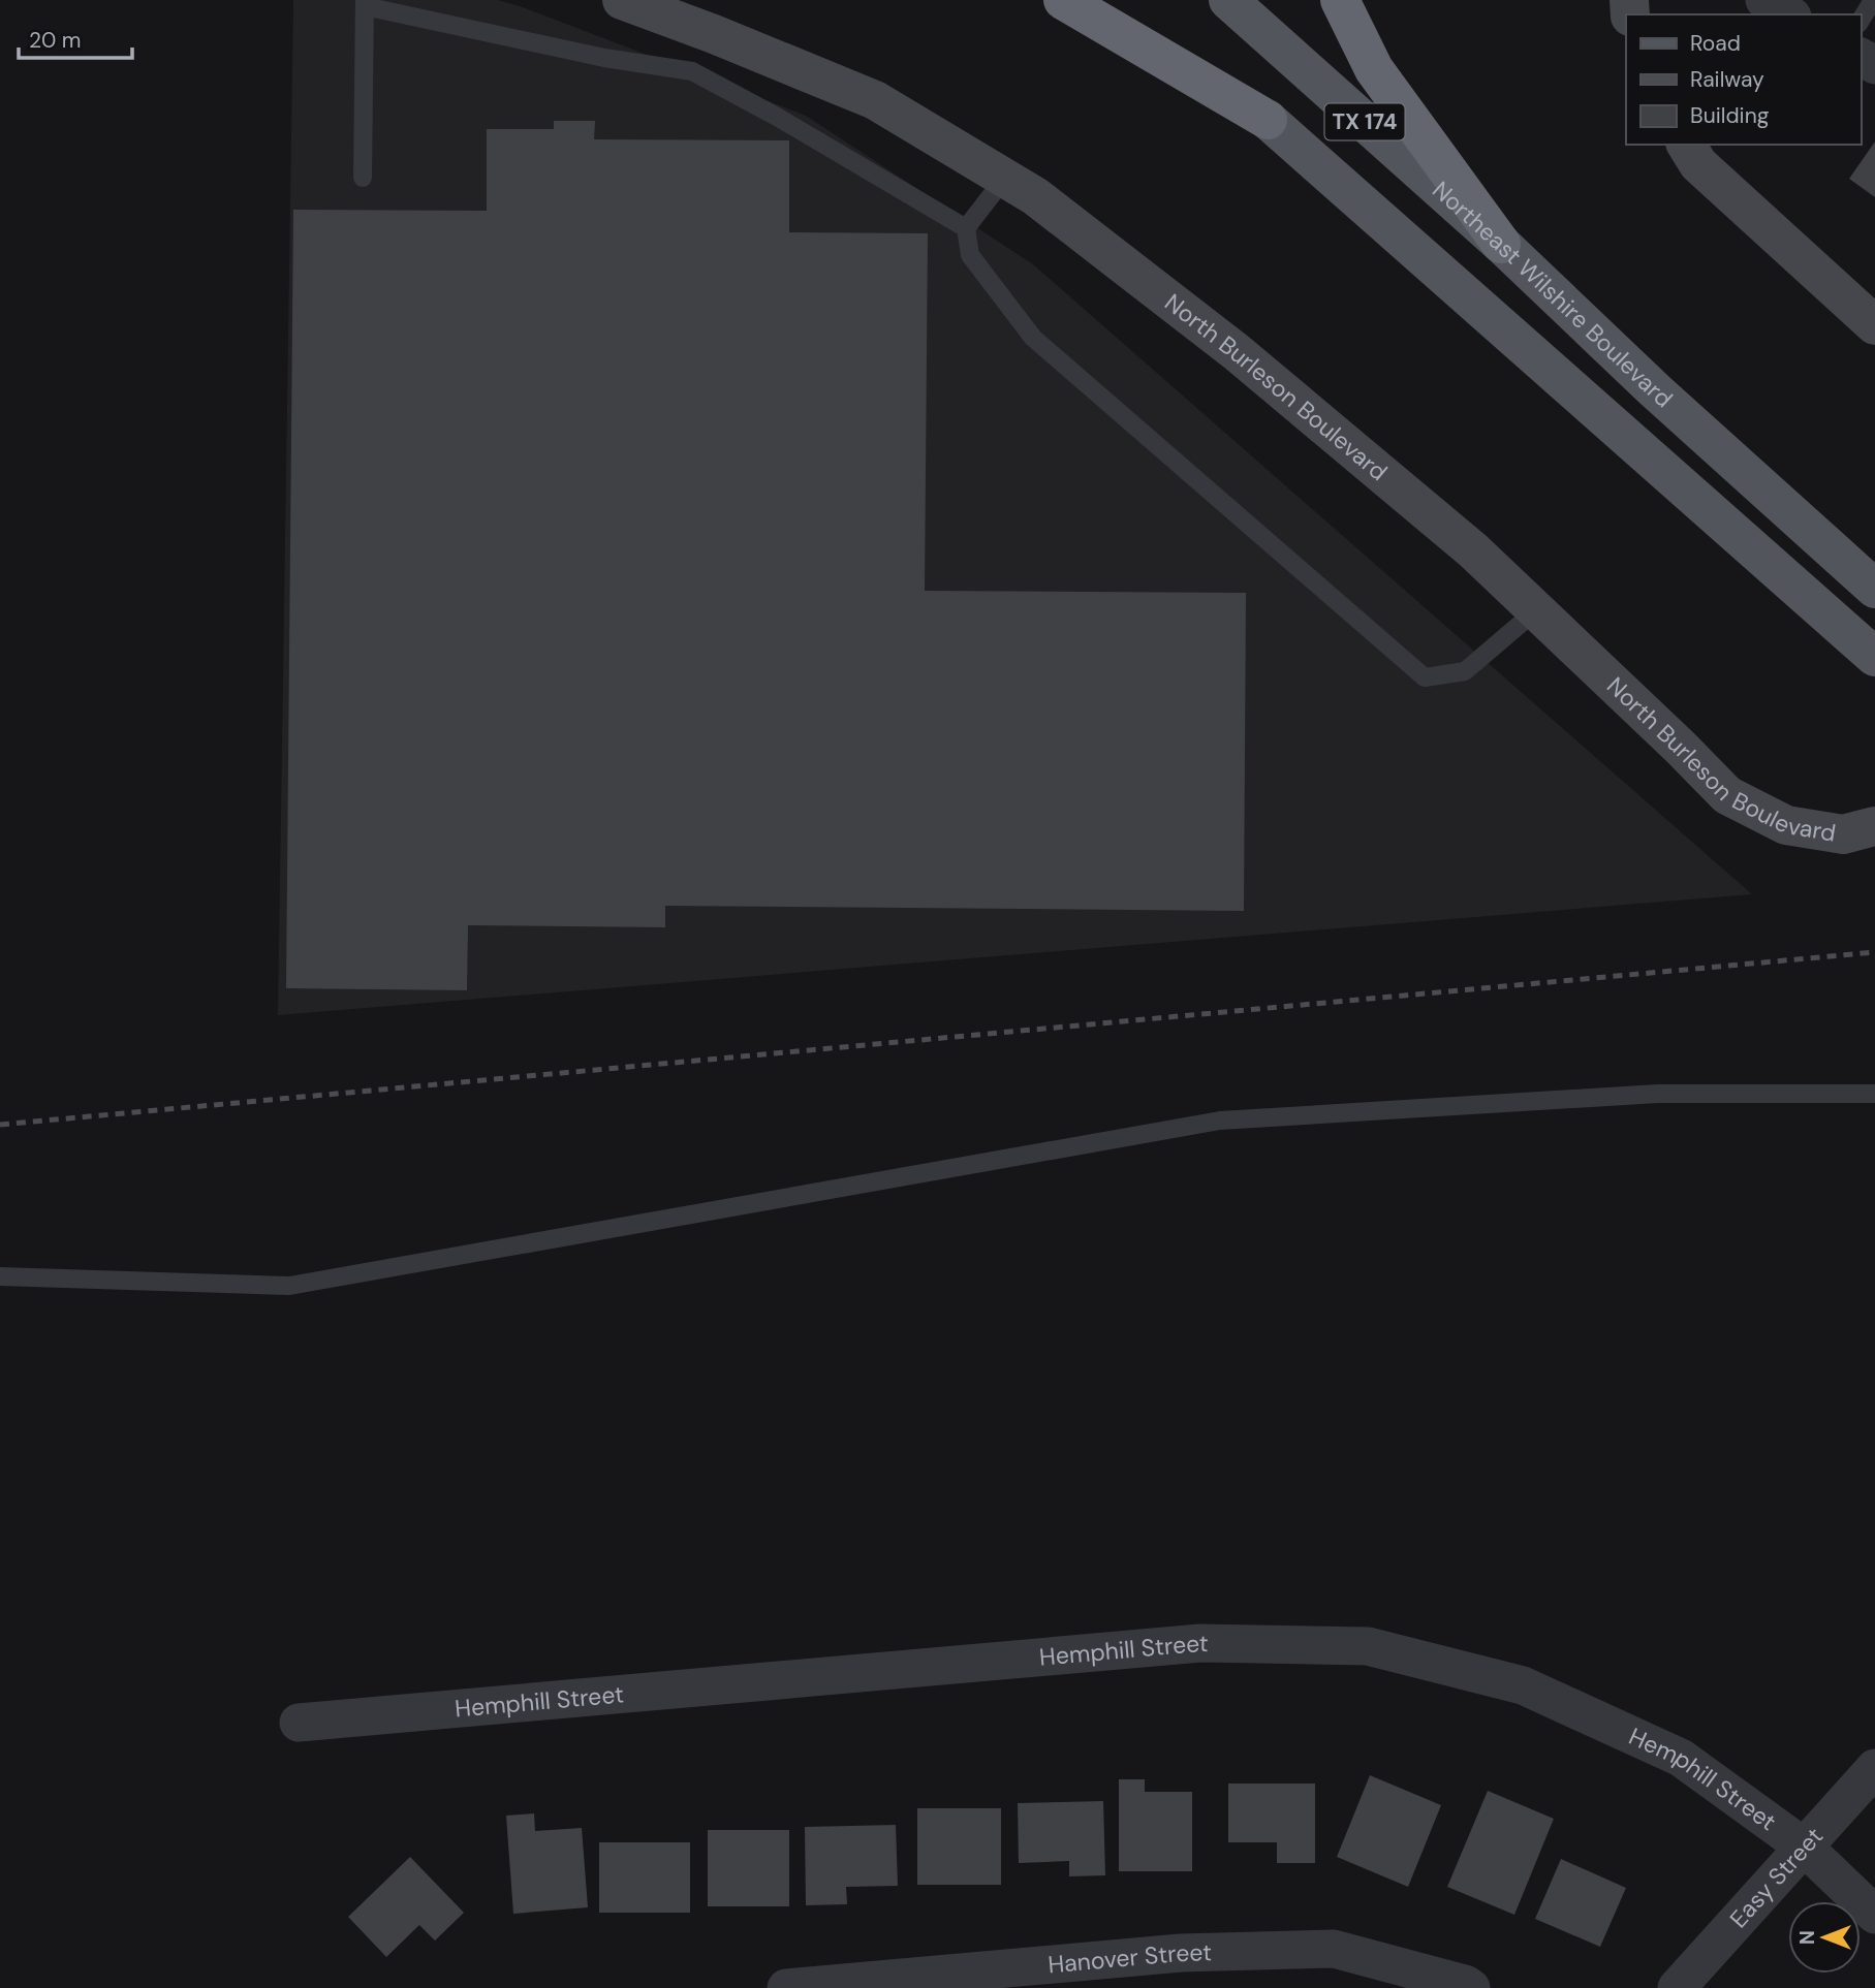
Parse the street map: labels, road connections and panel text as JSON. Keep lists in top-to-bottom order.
{
  "streets": {
    "main road": ["TX 174", "Northeast Wilshire Boulevard", "North Burleson Boulevard"],
    "street": ["Hemphill Street", "Easy Street", "Hanover Street"]
  },
  "crossings": [
    ["Hemphill Street", "Easy Street"]
  ],
  "legend": ["Road", "Railway", "Building"],
  "scale_bar": "20 m",
  "north": "left"
}
